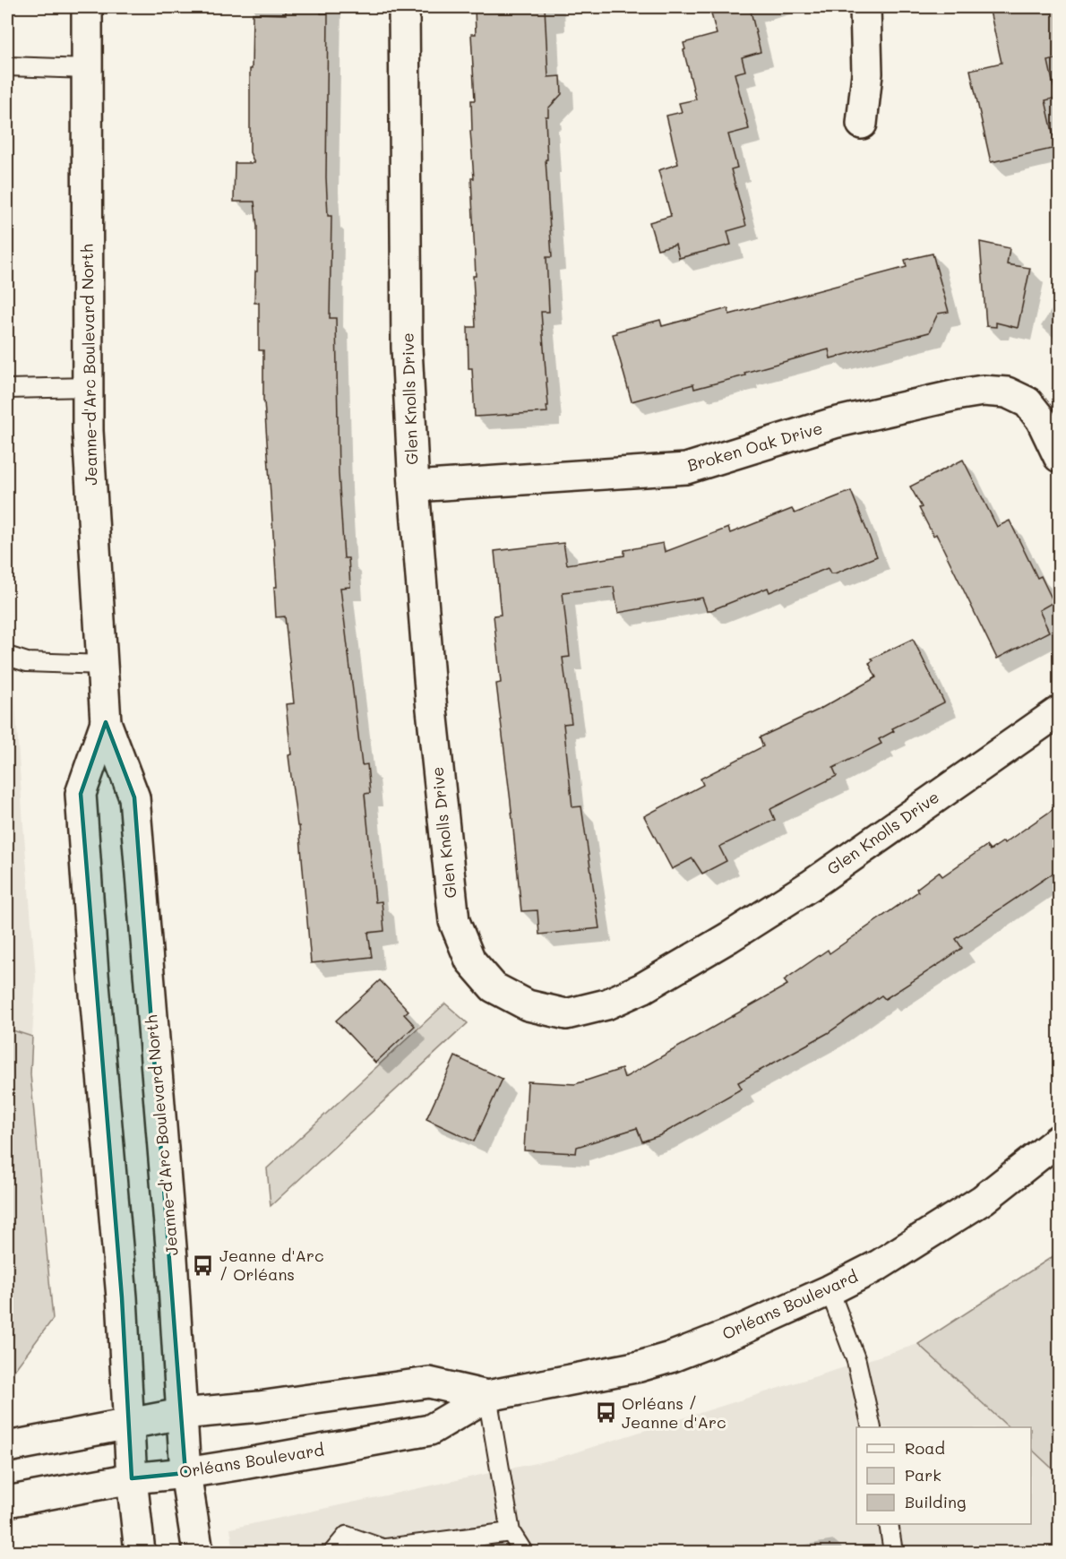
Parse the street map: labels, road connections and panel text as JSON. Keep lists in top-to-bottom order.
{
  "streets": {
    "street": [
      "Jeanne-d'Arc Boulevard North",
      "Glen Knolls Drive",
      "Broken Oak Drive",
      "Orléans Boulevard"
    ]
  },
  "crossings": [
    ["Jeanne-d'Arc Boulevard North", "Orléans Boulevard"],
    ["Glen Knolls Drive", "Broken Oak Drive"]
  ],
  "places": {
    "bus stop": ["Jeanne d'Arc / Orléans", "Orléans / Jeanne d'Arc"]
  },
  "legend": ["Road", "Park", "Building"]
}
